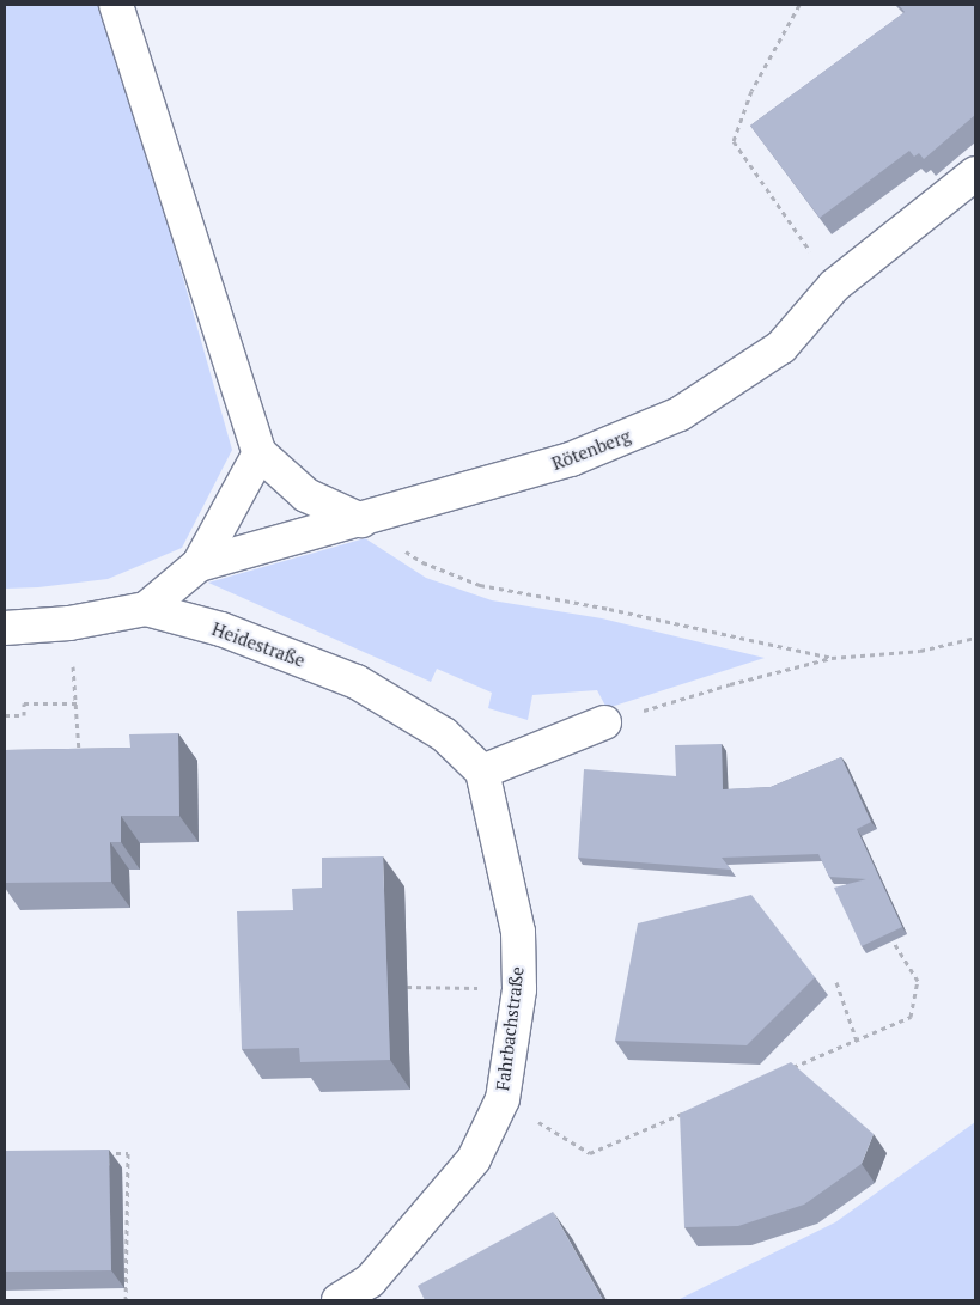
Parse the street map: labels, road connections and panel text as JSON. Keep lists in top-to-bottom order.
{
  "streets": {
    "street": ["Rötenberg", "Heidestraße", "Fahrbachstraße"]
  },
  "crossings": [
    ["Rötenberg", "Heidestraße"],
    ["Heidestraße", "Fahrbachstraße"]
  ]
}
